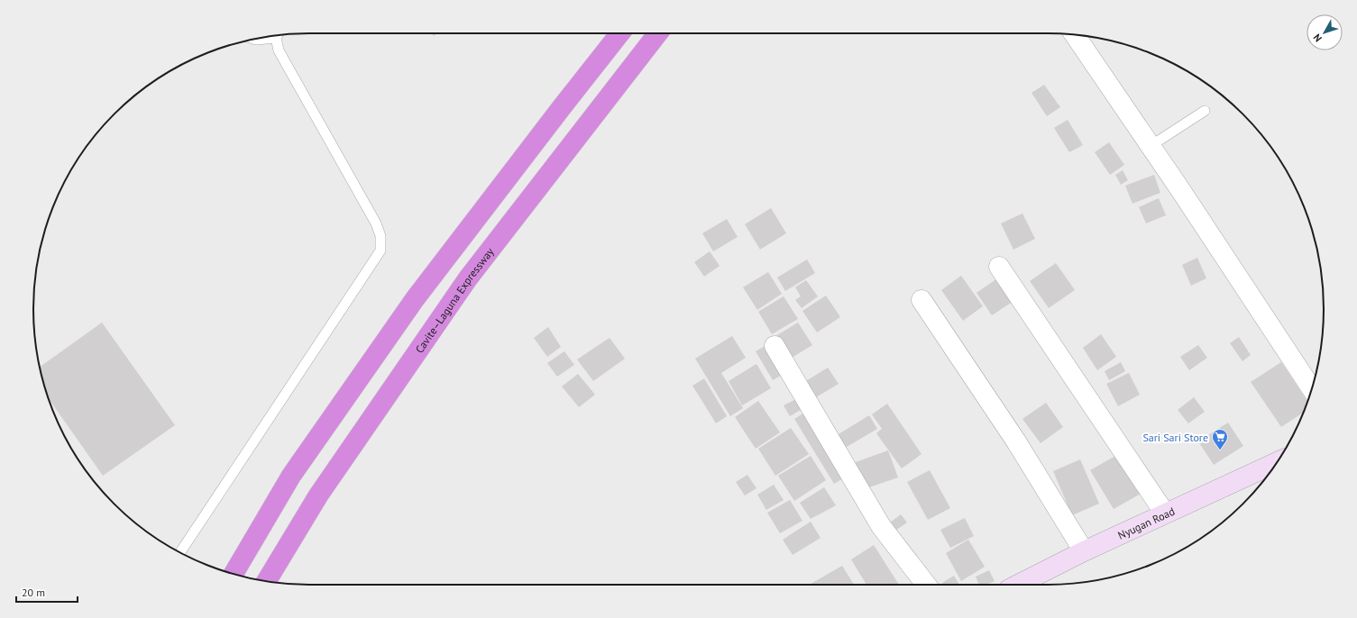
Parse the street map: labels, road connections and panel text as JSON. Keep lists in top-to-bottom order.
{
  "streets": {
    "highway": ["Cavite–Laguna Expressway"],
    "main road": ["Nyugan Road"]
  },
  "places": {
    "supermarket": ["Sari Sari Store"]
  },
  "scale_bar": "20 m",
  "north": "bottom left"
}
